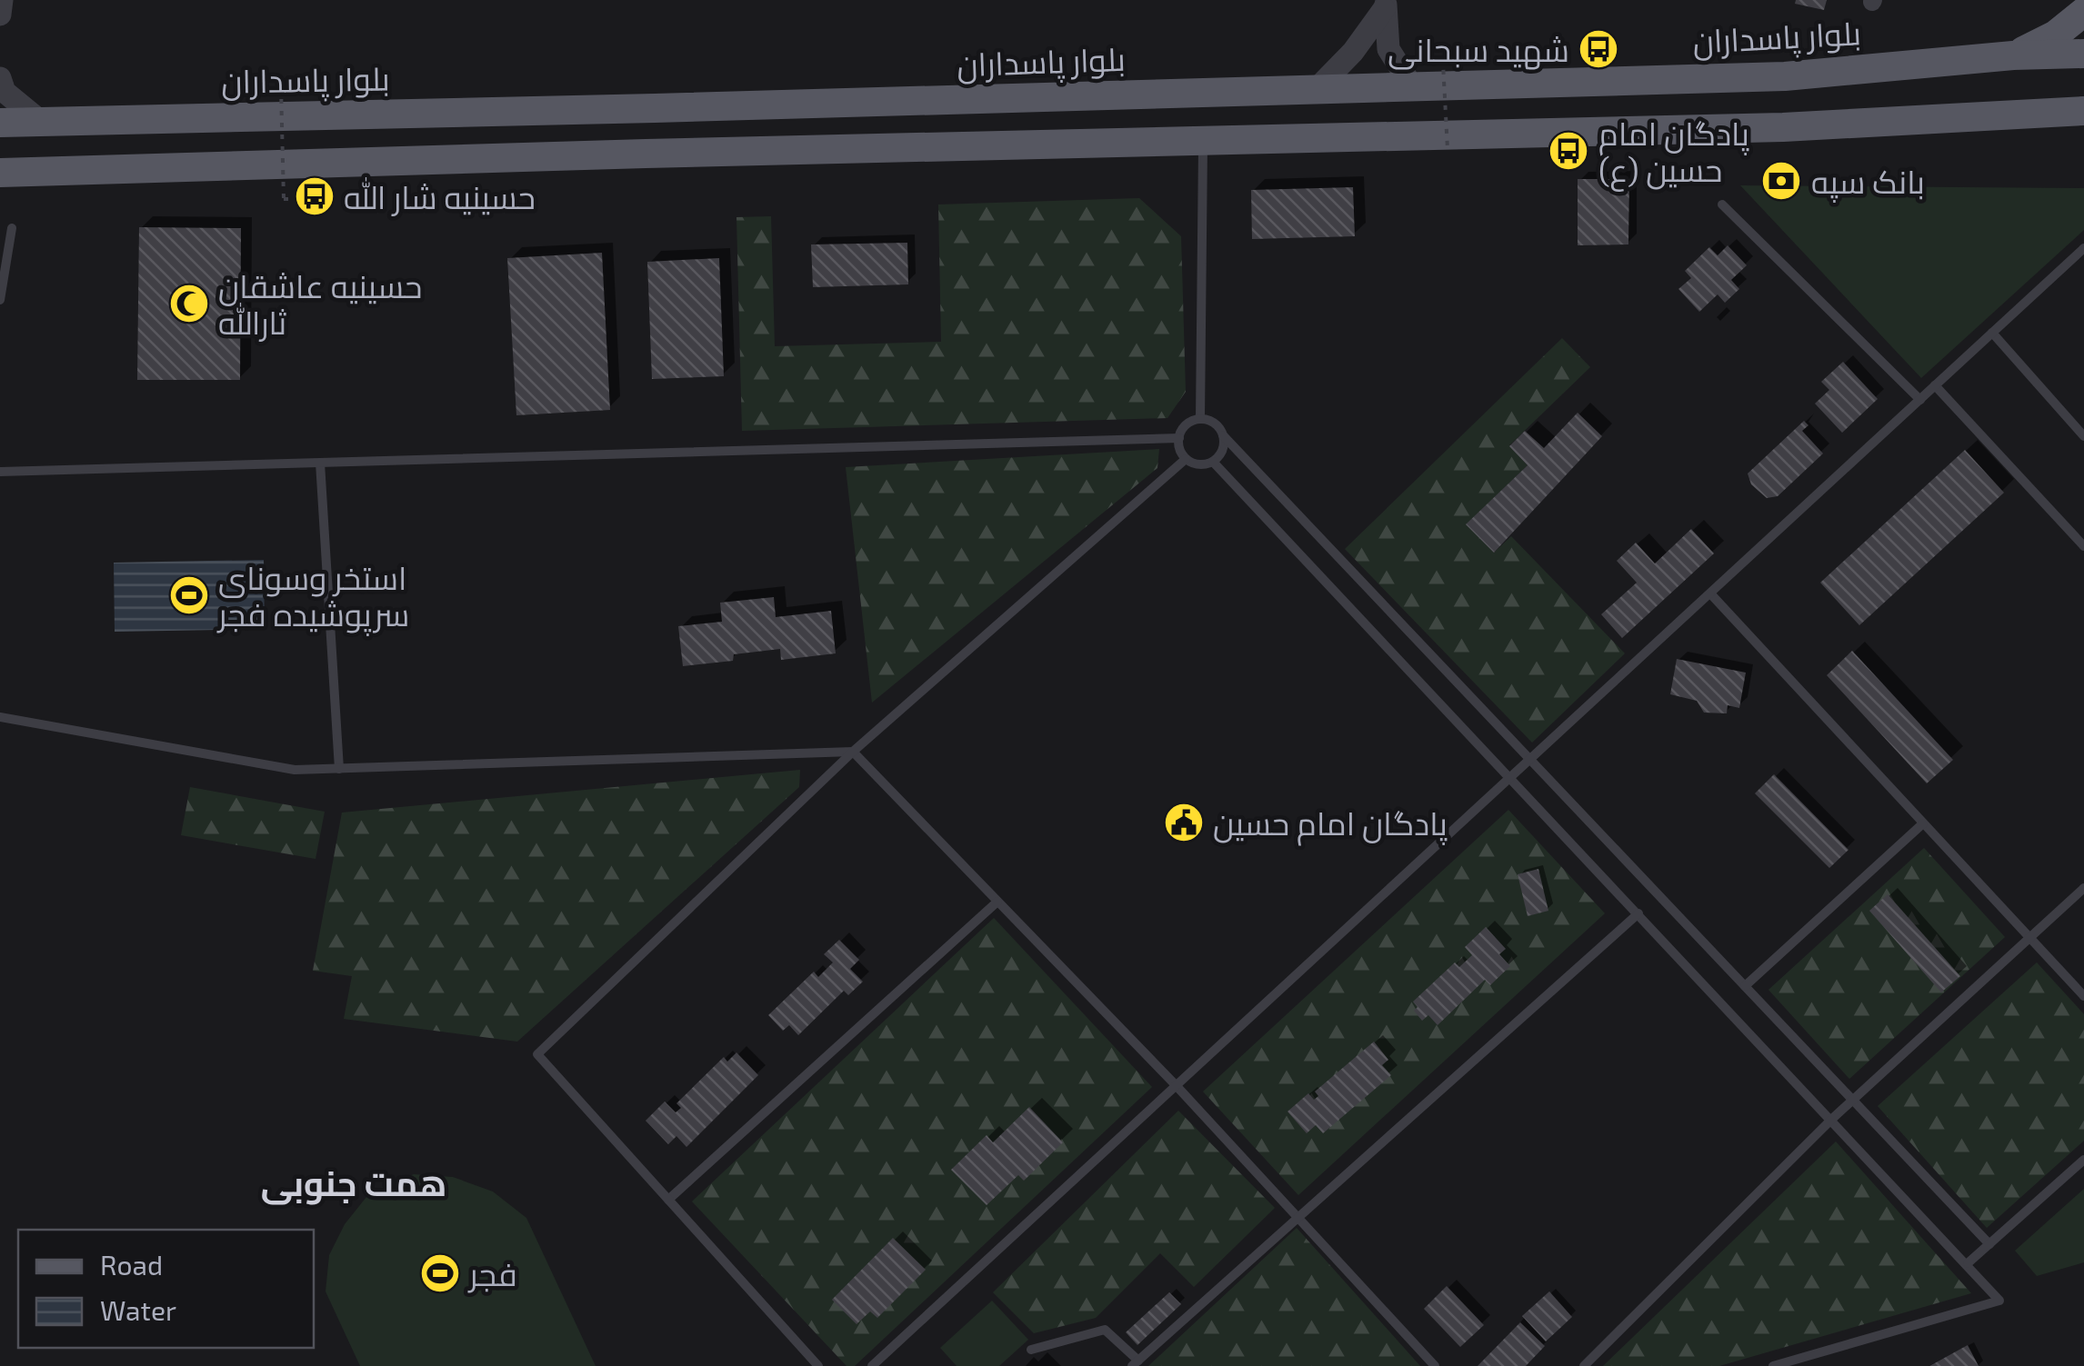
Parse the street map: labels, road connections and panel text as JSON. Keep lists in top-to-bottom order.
{
  "streets": {
    "main road": ["بلوار پاسداران"]
  },
  "districts": ["همت جنوبی"],
  "places": {
    "bus stop": ["شهید سبحانی", "پادگان امام حسین (ع)", "حسینیه شار الله"],
    "bank": ["بانک سپه"],
    "mosque": ["حسینیه عاشقان ثارالله"],
    "sports": ["استخر وسونای سرپوشیده فجر", "فجر"],
    "public building": ["پادگان امام حسین"]
  },
  "legend": ["Road", "Water"]
}
